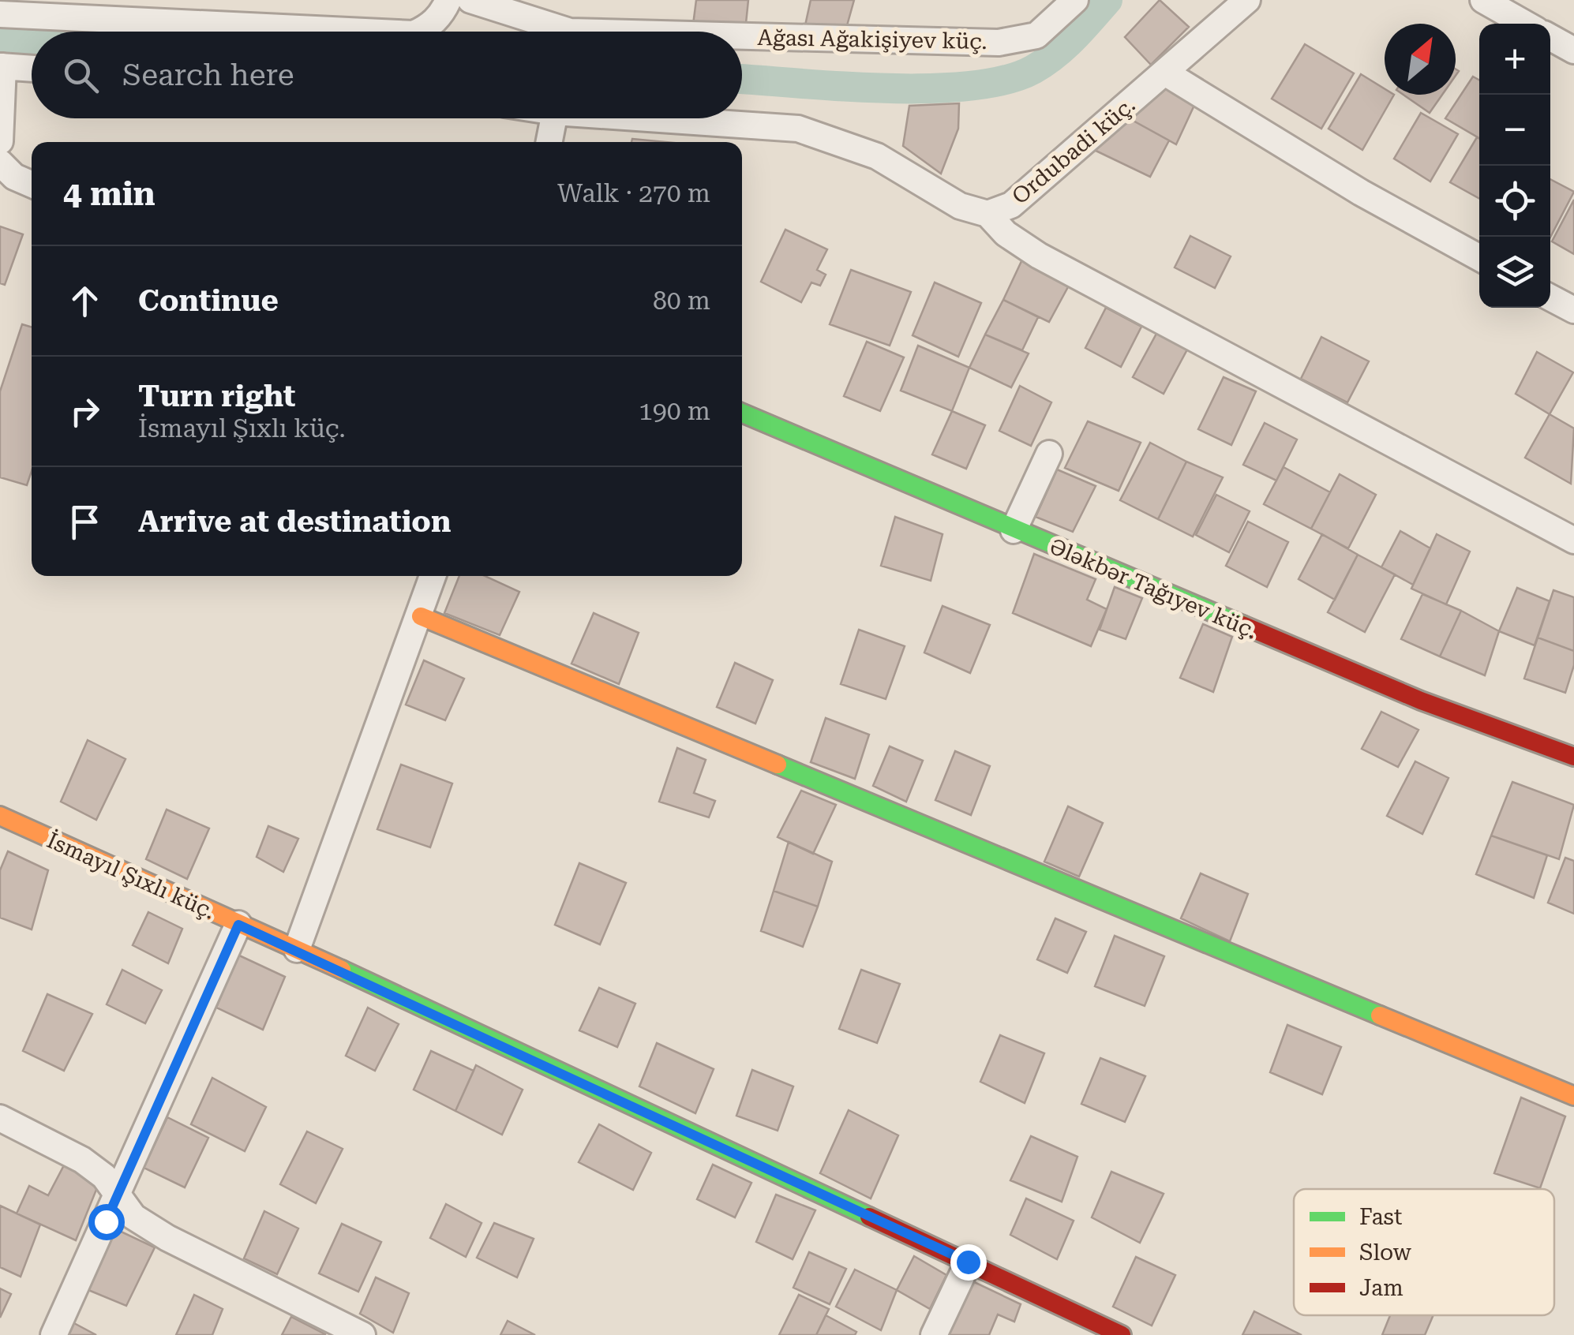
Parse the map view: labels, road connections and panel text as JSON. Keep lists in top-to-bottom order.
{
  "streets": {
    "street": [
      "Ağası Ağakişiyev küç.",
      "Ordubadi küç.",
      "Ələkbər Tağıyev küç.",
      "İsmayıl Şıxlı küç."
    ]
  },
  "legend": ["Fast", "Slow", "Jam"],
  "north": "top right",
  "page": {
    "map_buttons": ["+", "−"],
    "search": "Search here",
    "heading": ["4 min", "Walk · 270 m"],
    "list": [
      ["Continue", "80 m"],
      ["Turn right", "İsmayıl Şıxlı küç.", "190 m"],
      "Arrive at destination"
    ]
  }
}
